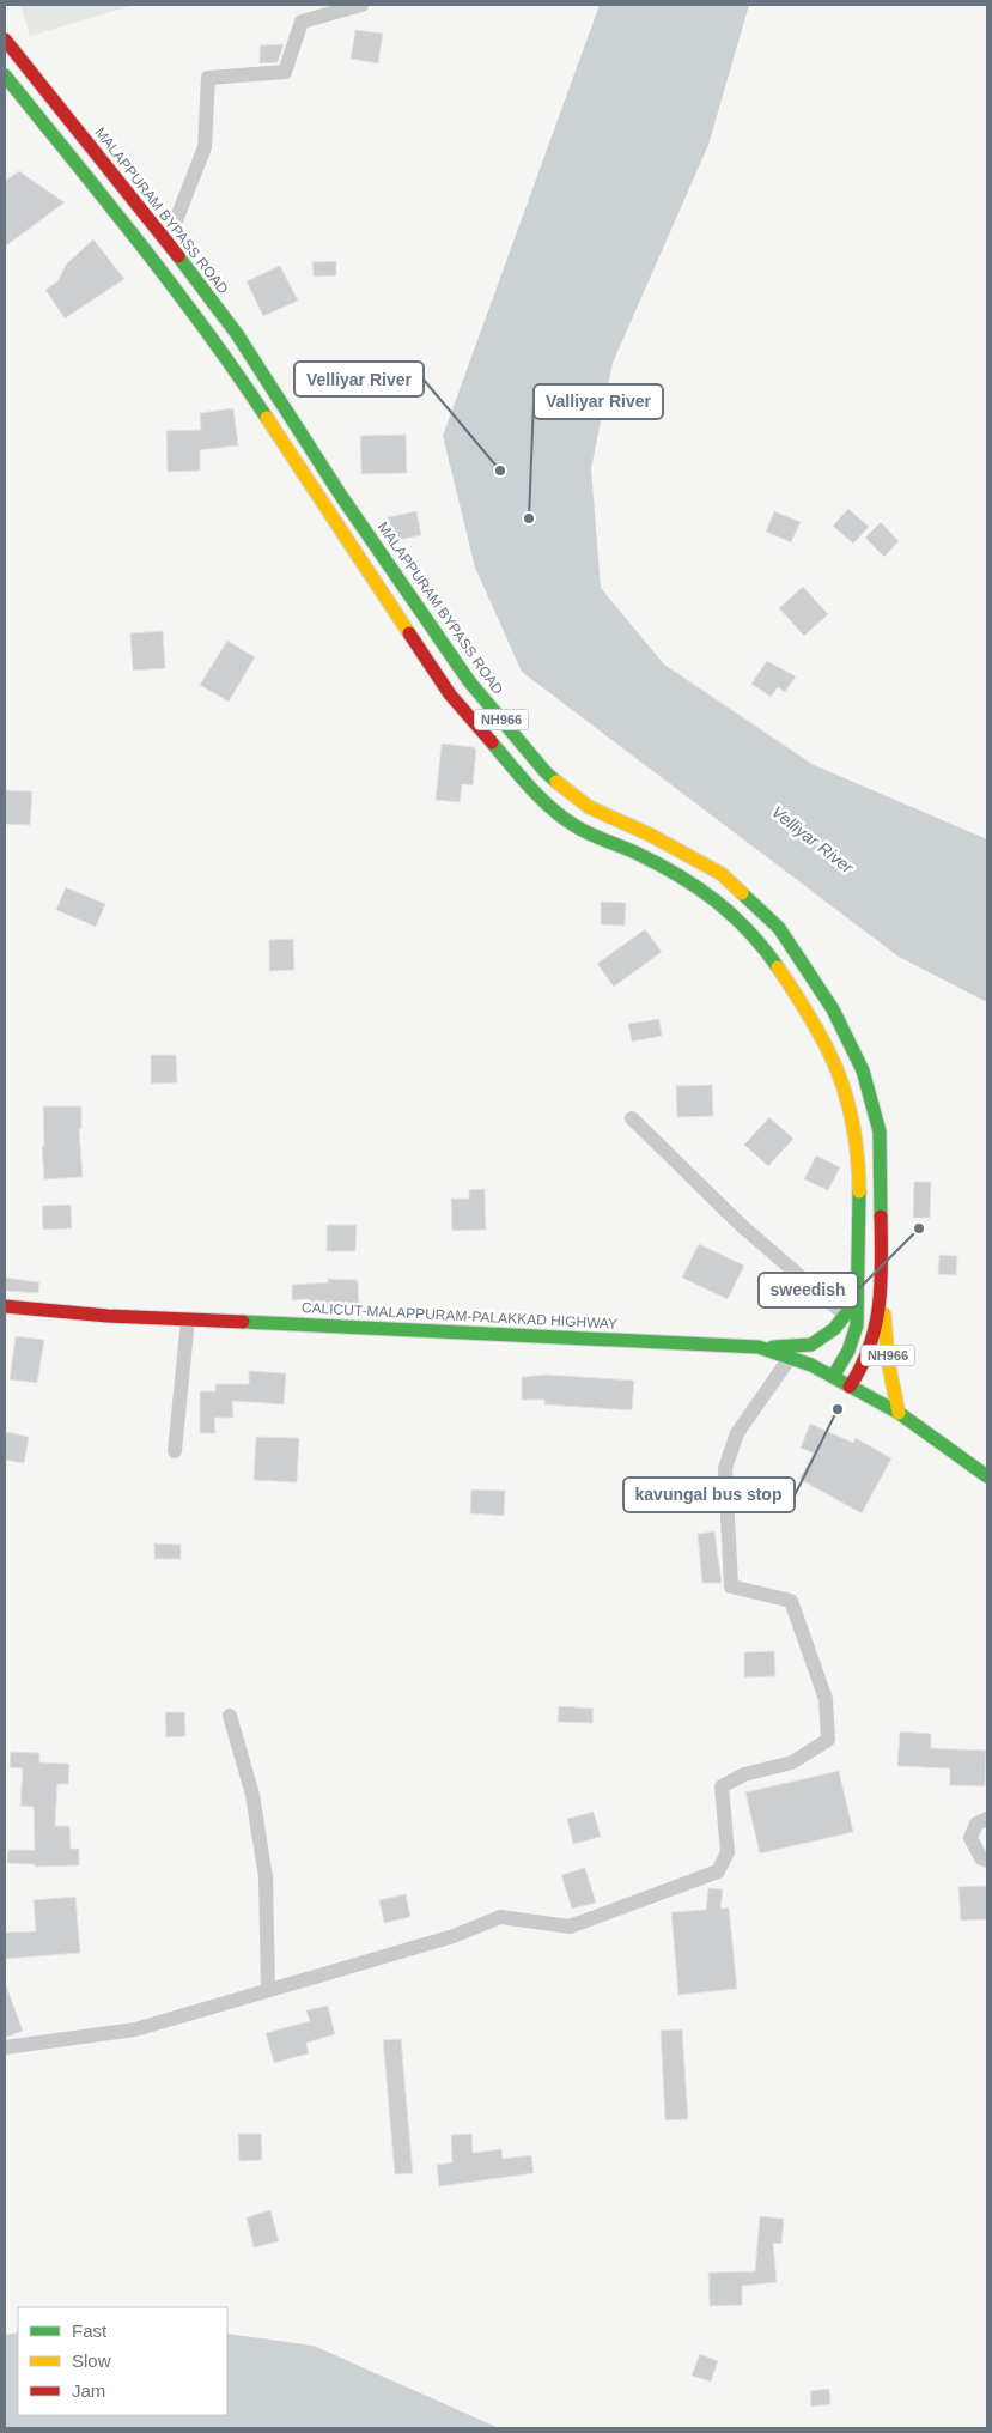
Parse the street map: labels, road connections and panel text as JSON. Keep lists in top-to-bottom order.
{
  "streets": {
    "highway": ["MALAPPURAM BYPASS ROAD", "NH966", "CALICUT-MALAPPURAM-PALAKKAD HIGHWAY"]
  },
  "crossings": [
    ["MALAPPURAM BYPASS ROAD", "NH966"],
    ["MALAPPURAM BYPASS ROAD", "CALICUT-MALAPPURAM-PALAKKAD HIGHWAY"],
    ["NH966", "CALICUT-MALAPPURAM-PALAKKAD HIGHWAY"]
  ],
  "water": ["Velliyar River"],
  "places": [
    "Velliyar River",
    "Valliyar River",
    "sweedish",
    "kavungal bus stop"
  ],
  "legend": ["Fast", "Slow", "Jam"]
}
